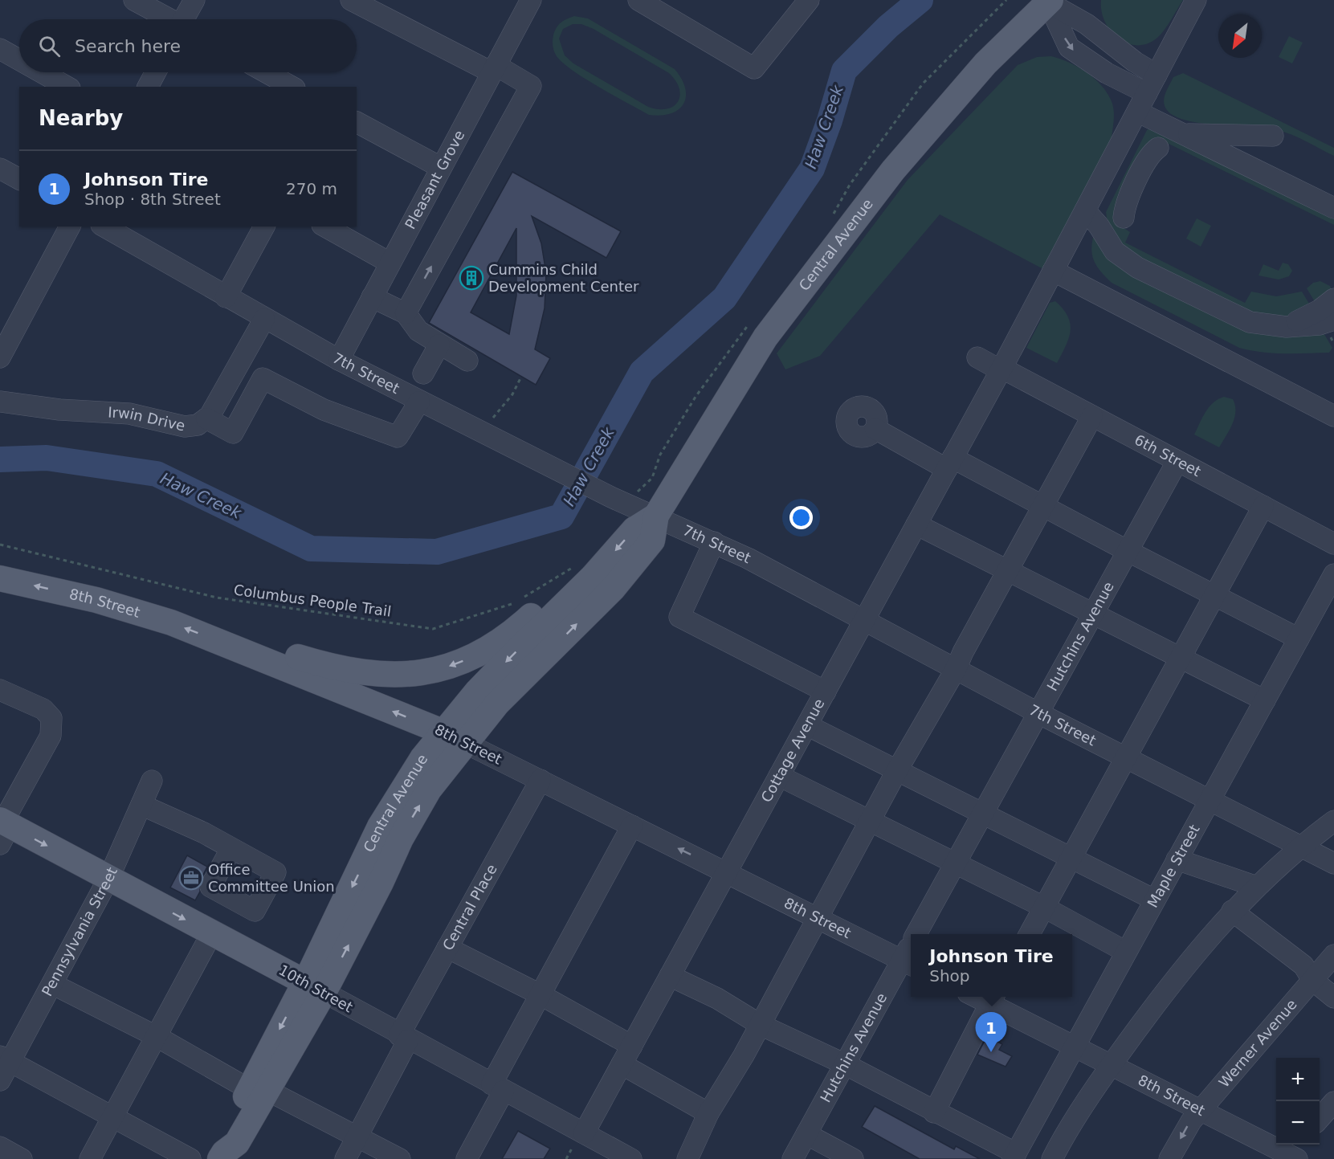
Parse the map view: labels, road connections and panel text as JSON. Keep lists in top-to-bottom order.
{
  "streets": {
    "main road": ["Central Avenue", "8th Street", "10th Street"],
    "street": [
      "Pleasant Grove",
      "7th Street",
      "Irwin Drive",
      "6th Street",
      "Hutchins Avenue",
      "Cottage Avenue",
      "Maple Street",
      "Central Place",
      "Pennsylvania Street",
      "Werner Avenue"
    ],
    "path": ["Columbus People Trail"]
  },
  "crossings": [
    ["Pleasant Grove", "7th Street"],
    ["Central Avenue", "7th Street"],
    ["Central Avenue", "Columbus People Trail"],
    ["Central Avenue", "8th Street"],
    ["Central Avenue", "10th Street"],
    ["7th Street", "Irwin Drive"],
    ["7th Street", "Hutchins Avenue"],
    ["7th Street", "Cottage Avenue"],
    ["7th Street", "Maple Street"],
    ["6th Street", "Hutchins Avenue"],
    ["6th Street", "Cottage Avenue"],
    ["8th Street", "Hutchins Avenue"],
    ["8th Street", "Cottage Avenue"],
    ["8th Street", "Maple Street"],
    ["8th Street", "Central Place"],
    ["8th Street", "Werner Avenue"],
    ["Cottage Avenue", "10th Street"],
    ["Central Place", "10th Street"],
    ["Pennsylvania Street", "10th Street"]
  ],
  "one_way": ["8th Street"],
  "water": ["Haw Creek"],
  "places": {
    "building": ["Cummins Child Development Center"],
    "office": ["Office Committee Union"]
  },
  "north": "bottom left",
  "page": {
    "search": "Search here",
    "heading": "Nearby",
    "list": [
      {
        "mark": "1",
        "name": "Johnson Tire",
        "note": "Shop · 8th Street",
        "value": "270 m"
      }
    ],
    "popup": ["Johnson Tire", "Shop"],
    "pins": "1",
    "map_buttons": ["+", "−"]
  }
}
